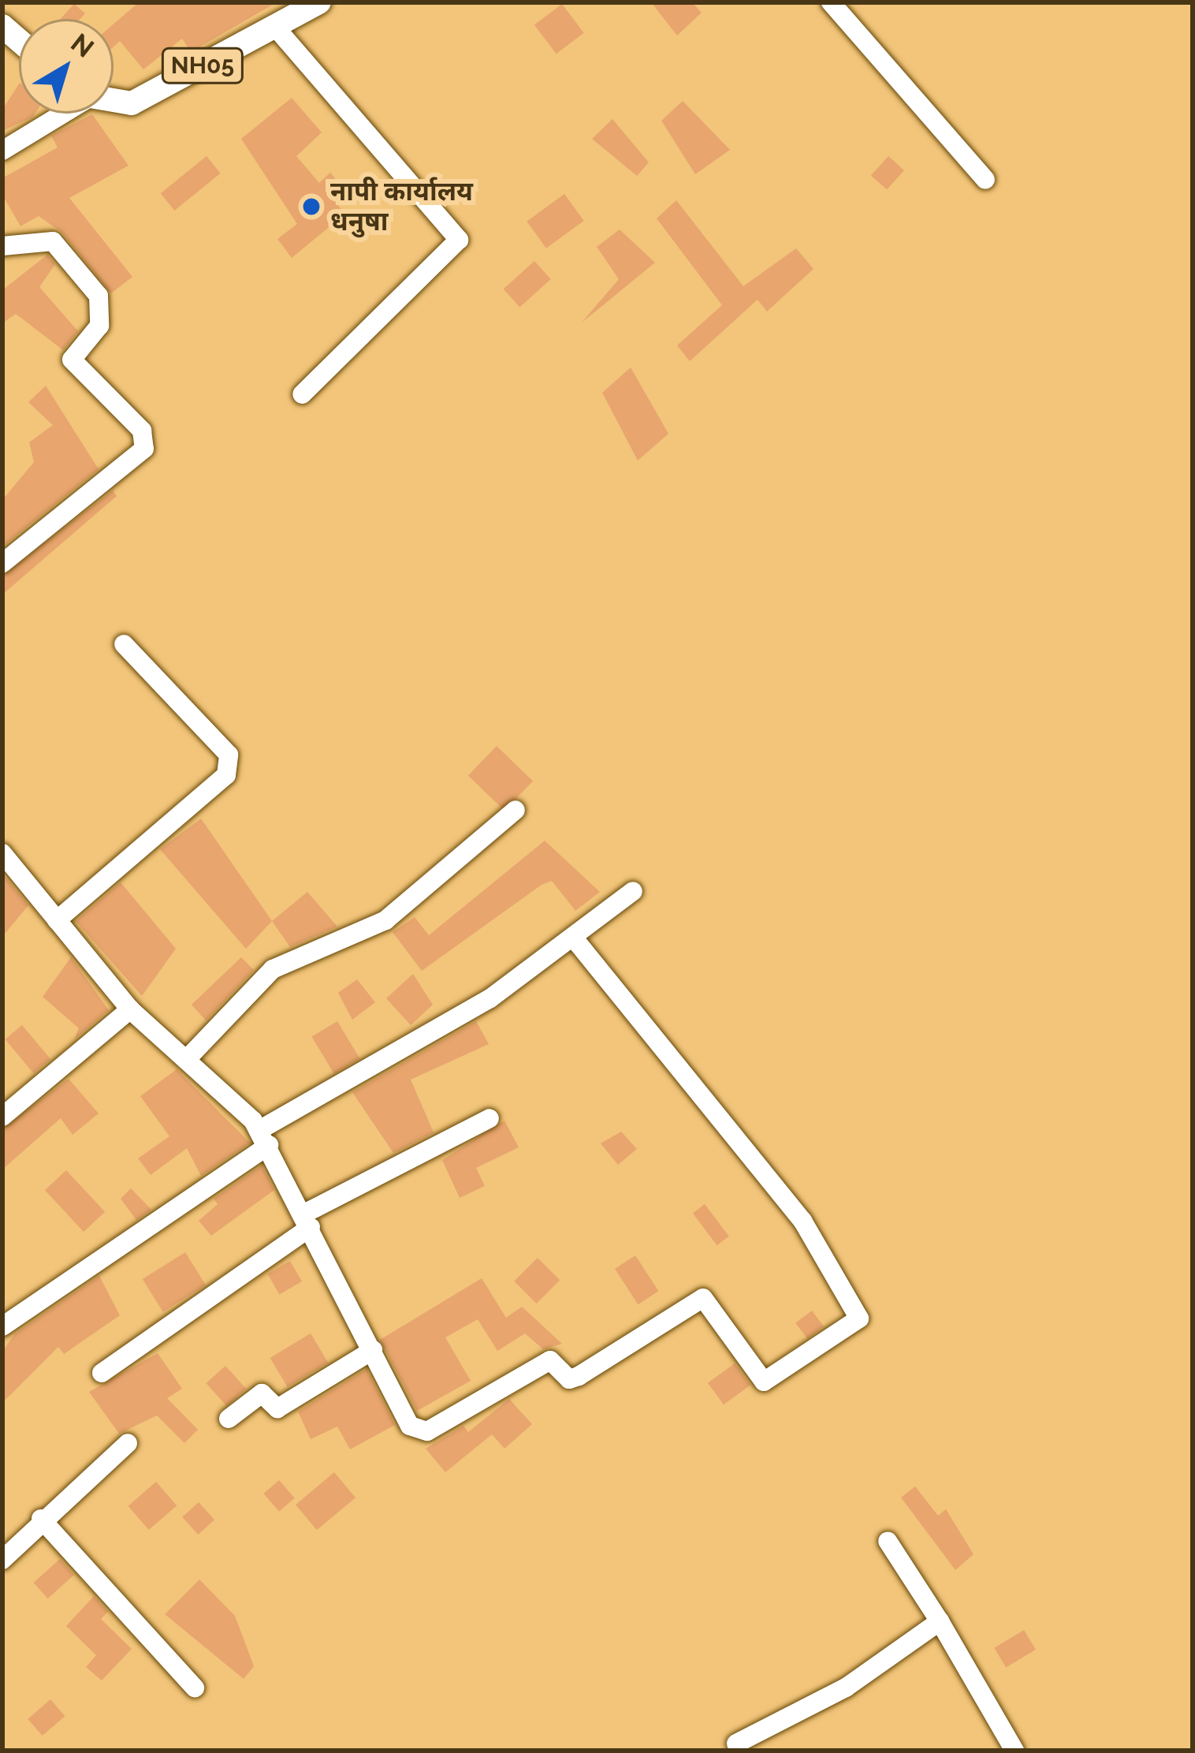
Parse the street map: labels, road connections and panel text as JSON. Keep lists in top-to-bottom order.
{
  "streets": {
    "main road": ["NH05"]
  },
  "places": ["नापी कार्यालय धनुषा"],
  "north": "top right"
}
